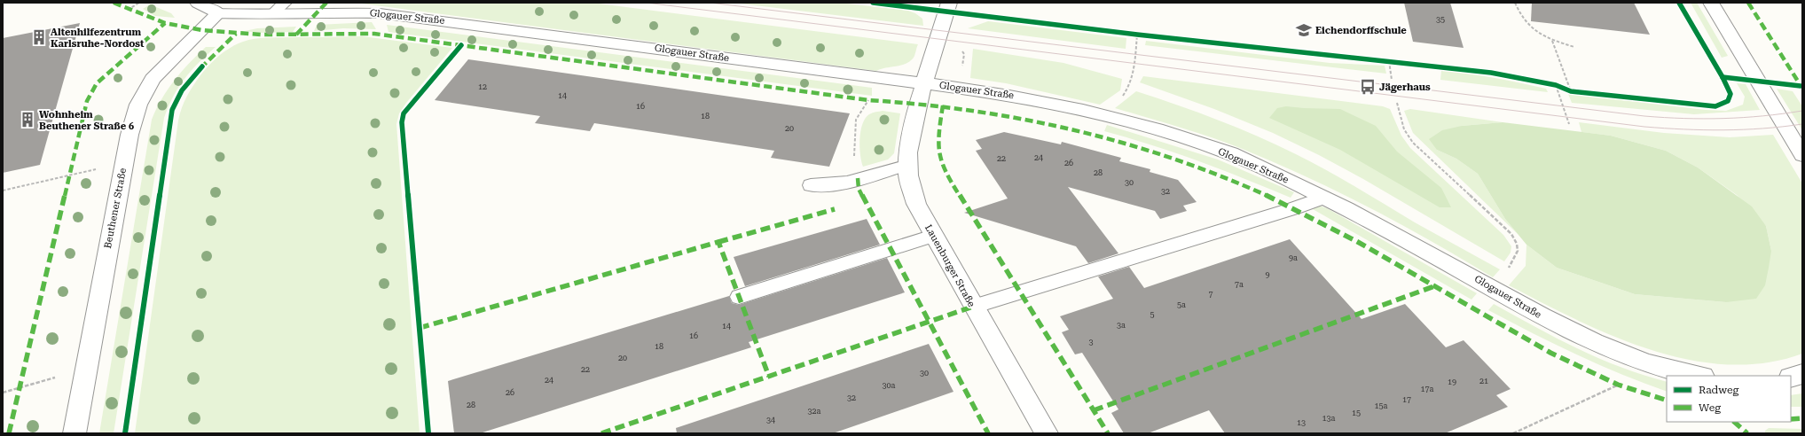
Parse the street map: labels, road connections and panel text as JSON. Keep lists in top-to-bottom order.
{
  "streets": {
    "street": ["Glogauer Straße", "Beuthener Straße", "Lauenburger Straße"]
  },
  "crossings": [
    ["Glogauer Straße", "Beuthener Straße"],
    ["Glogauer Straße", "Lauenburger Straße"]
  ],
  "places": {
    "school or university": ["Eichendorffschule"],
    "building": ["Altenhilfezentrum Karlsruhe-Nordost", "Wohnheim Beuthener Straße 6"],
    "bus stop": ["Jägerhaus"]
  },
  "house_numbers": [
    "35",
    "12",
    "14",
    "16",
    "18",
    "20",
    "24",
    "22",
    "26",
    "28",
    "30",
    "32",
    "9a",
    "9",
    "7a",
    "7",
    "5a",
    "5",
    "3a",
    "14",
    "16",
    "3",
    "18",
    "20",
    "22",
    "30",
    "24",
    "21",
    "19",
    "30a",
    "17a",
    "26",
    "32",
    "17",
    "28",
    "15a",
    "32a",
    "15",
    "13a",
    "34",
    "13"
  ],
  "legend": ["Radweg", "Weg"]
}
